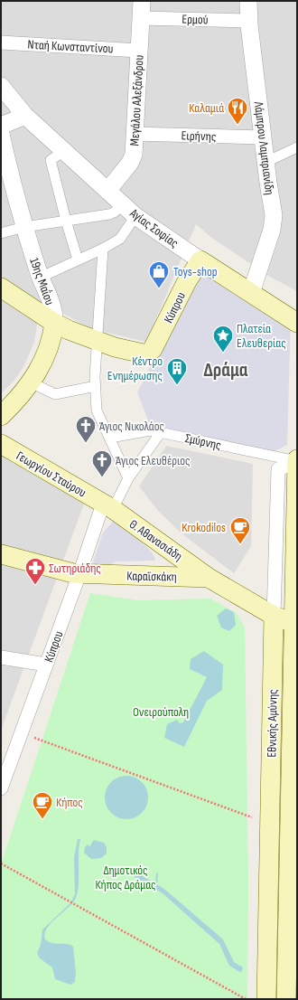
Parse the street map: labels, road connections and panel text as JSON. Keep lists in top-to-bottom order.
{
  "streets": {
    "main road": [
      "Αγίας Σοφίας",
      "19ης Μαΐου",
      "Κύπρου",
      "Γεωργίου Σταύρου",
      "Θ. Αθανασιάδη",
      "Καραϊσκάκη",
      "Εθνικής Αμύνης"
    ],
    "street": [
      "Ερμού",
      "Νταή Κωνσταντίνου",
      "Μεγάλου Αλεξάνδρου",
      "Ειρήνης",
      "Λάμπρου Λαμπριανίδη",
      "Σμύρνης"
    ]
  },
  "crossings": [
    ["Ερμού", "Μεγάλου Αλεξάνδρου"],
    ["Ερμού", "Λάμπρου Λαμπριανίδη"],
    ["Νταή Κωνσταντίνου", "Μεγάλου Αλεξάνδρου"],
    ["Μεγάλου Αλεξάνδρου", "Ειρήνης"],
    ["Μεγάλου Αλεξάνδρου", "Αγίας Σοφίας"],
    ["Ειρήνης", "Λάμπρου Λαμπριανίδη"],
    ["Λάμπρου Λαμπριανίδη", "Αγίας Σοφίας"],
    ["Αγίας Σοφίας", "Κύπρου"],
    ["Κύπρου", "Γεωργίου Σταύρου"],
    ["Κύπρου", "Θ. Αθανασιάδη"],
    ["Κύπρου", "Καραϊσκάκη"],
    ["Σμύρνης", "Εθνικής Αμύνης"],
    ["Γεωργίου Σταύρου", "Θ. Αθανασιάδη"],
    ["Θ. Αθανασιάδη", "Καραϊσκάκη"],
    ["Καραϊσκάκη", "Εθνικής Αμύνης"]
  ],
  "districts": ["Δράμα"],
  "parks": ["Ονειρούπολη", "Δημοτικός Κήπος Δράμας"],
  "places": {
    "restaurant": ["Καλαμιά"],
    "shop": ["Toys-shop"],
    "place": ["Πλατεία Ελευθερίας"],
    "building": ["Κέντρο Ενημέρωσης"],
    "church": ["Άγιος Νικολάος", "Άγιος Ελευθέριος"],
    "cafe": ["Krokodilos", "Κήπος"],
    "pharmacy": ["Σωτηριάδης"]
  }
}
